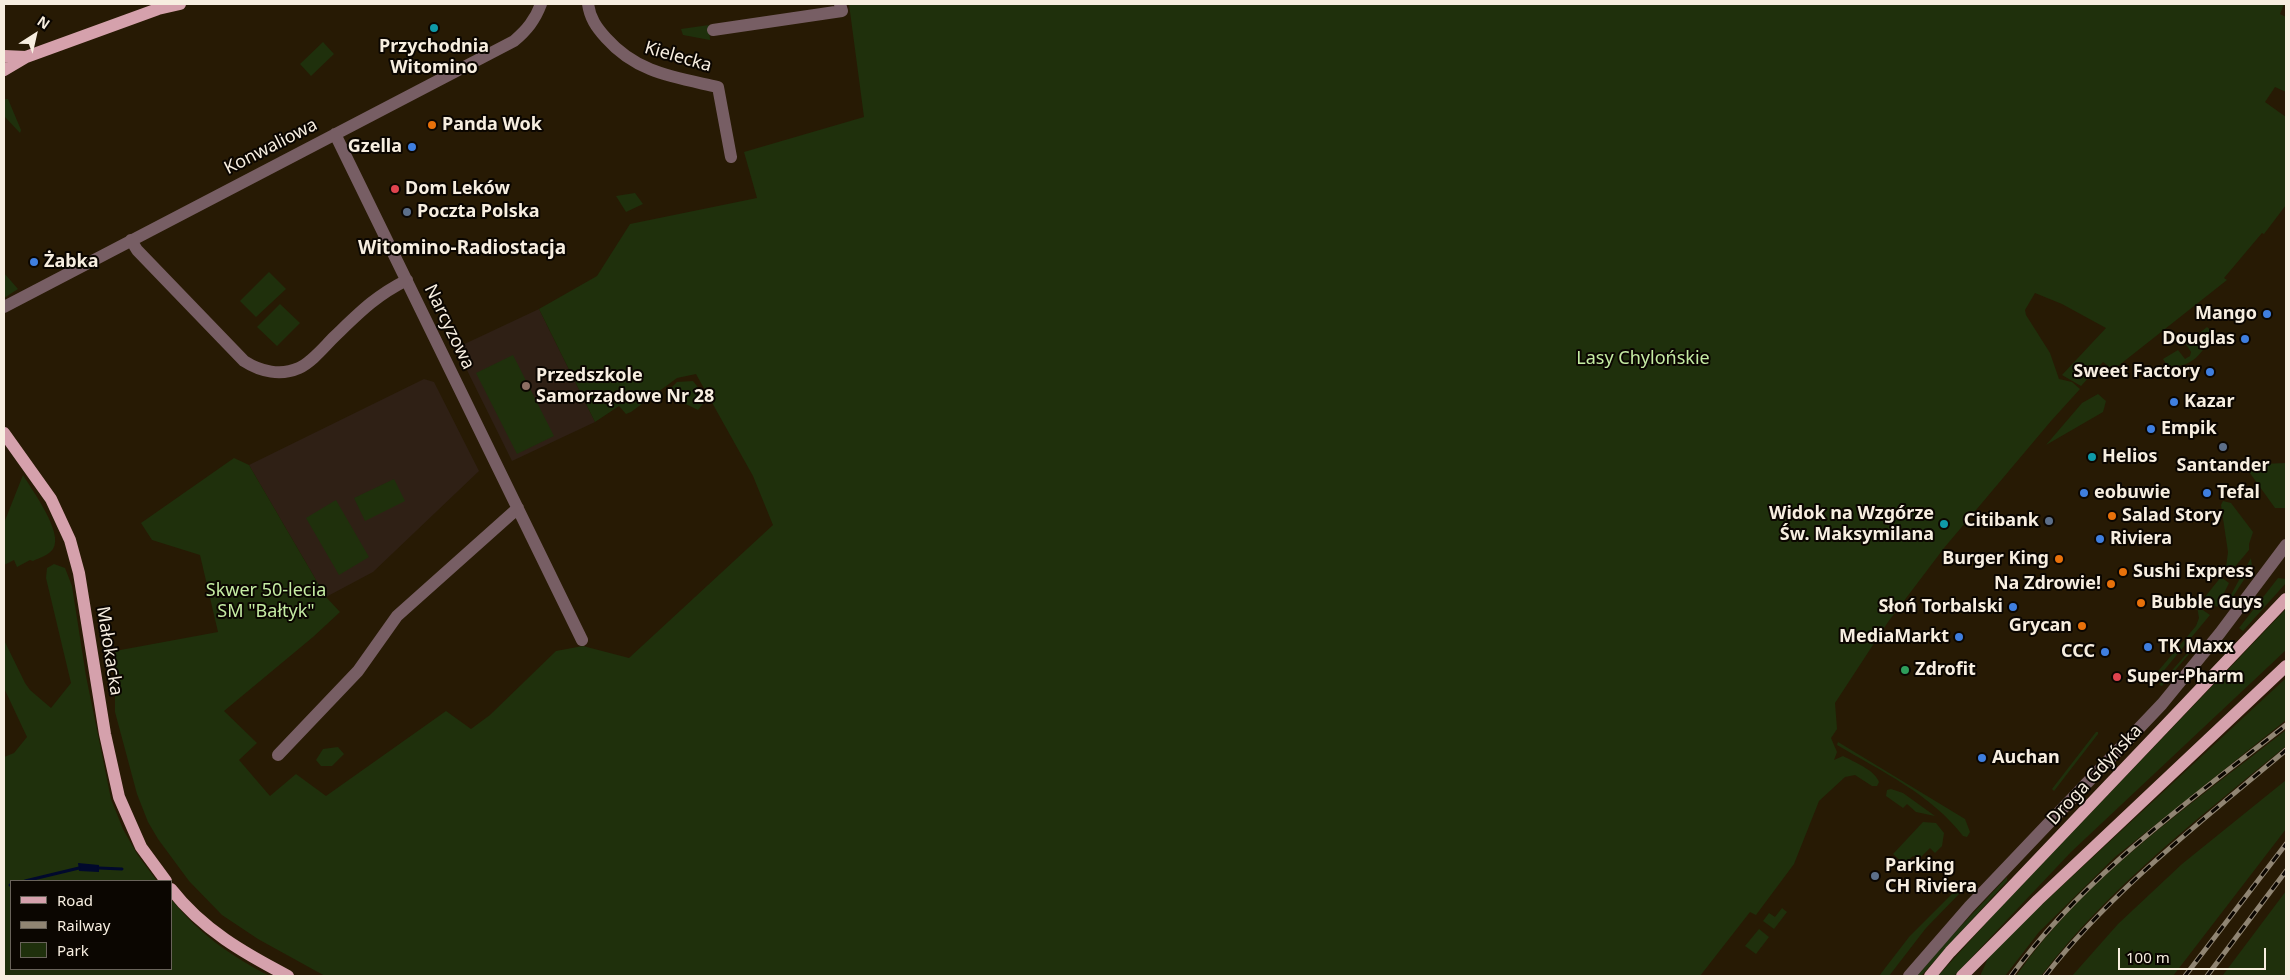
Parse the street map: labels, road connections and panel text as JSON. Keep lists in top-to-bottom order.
{
  "streets": {
    "main road": ["Małokacka", "Droga Gdyńska"],
    "street": ["Kielecka", "Konwaliowa", "Narcyzowa"]
  },
  "crossings": [
    ["Konwaliowa", "Narcyzowa"]
  ],
  "districts": ["Witomino-Radiostacja"],
  "parks": ["Lasy Chylońskie", "Skwer 50-lecia SM \"Bałtyk\""],
  "places": [
    "Przychodnia Witomino",
    "Panda Wok",
    "Gzella",
    "Dom Leków",
    "Poczta Polska",
    "Żabka",
    "Mango",
    "Douglas",
    "Sweet Factory",
    "Przedszkole Samorządowe Nr 28",
    "Kazar",
    "Empik",
    "Santander",
    "Helios",
    "eobuwie",
    "Tefal",
    "Salad Story",
    "Citibank",
    "Widok na Wzgórze Św. Maksymilana",
    "Riviera",
    "Burger King",
    "Sushi Express",
    "Na Zdrowie!",
    "Bubble Guys",
    "Słoń Torbalski",
    "Grycan",
    "MediaMarkt",
    "TK Maxx",
    "CCC",
    "Zdrofit",
    "Super-Pharm",
    "Auchan",
    "Parking CH Riviera"
  ],
  "legend": ["Road", "Railway", "Park"],
  "scale_bar": "100 m",
  "north": "top right"
}
